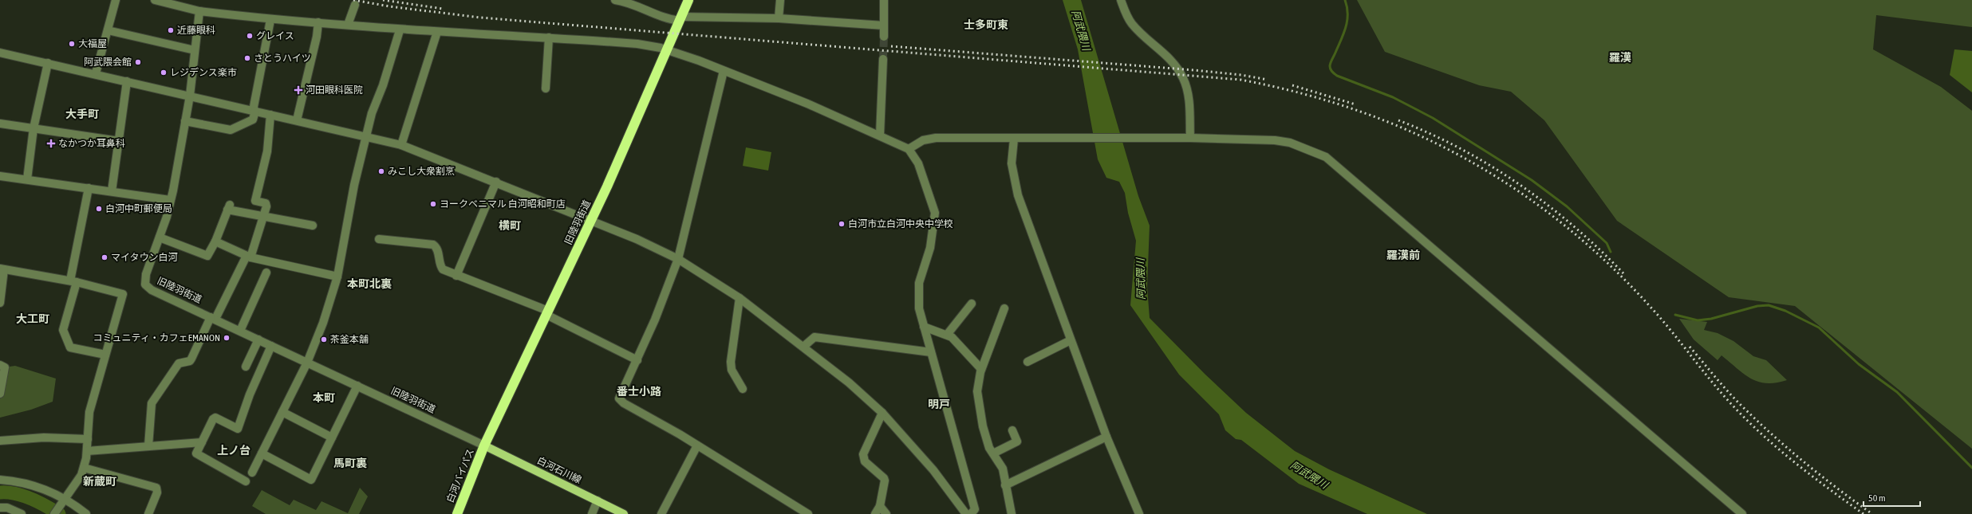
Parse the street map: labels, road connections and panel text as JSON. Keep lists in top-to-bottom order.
{
  "streets": {
    "highway": ["旧陸羽街道", "白河バイパス"],
    "main road": ["白河石川線"]
  },
  "crossings": [
    ["旧陸羽街道", "白河石川線"],
    ["旧陸羽街道", "白河バイパス"],
    ["白河石川線", "白河バイパス"]
  ],
  "districts": [
    "士多町東",
    "羅漢",
    "大手町",
    "横町",
    "羅漢前",
    "本町北裏",
    "大工町",
    "番士小路",
    "本町",
    "明戸",
    "上ノ台",
    "馬町裏",
    "新蔵町"
  ],
  "water": ["阿武隈川"],
  "places": {
    "other": [
      "近藤眼科",
      "グレイス",
      "大福屋",
      "さとうハイツ",
      "阿武隈会館",
      "レジデンス楽市",
      "みこし大衆割烹",
      "ヨークベニマル 白河昭和町店",
      "白河中町郵便局",
      "白河市立白河中央中学校",
      "マイタウン白河",
      "コミュニティ・カフェEMANON",
      "茶釜本舗"
    ],
    "health": ["河田眼科医院", "なかつか耳鼻科"]
  },
  "scale_bar": "50 m"
}
